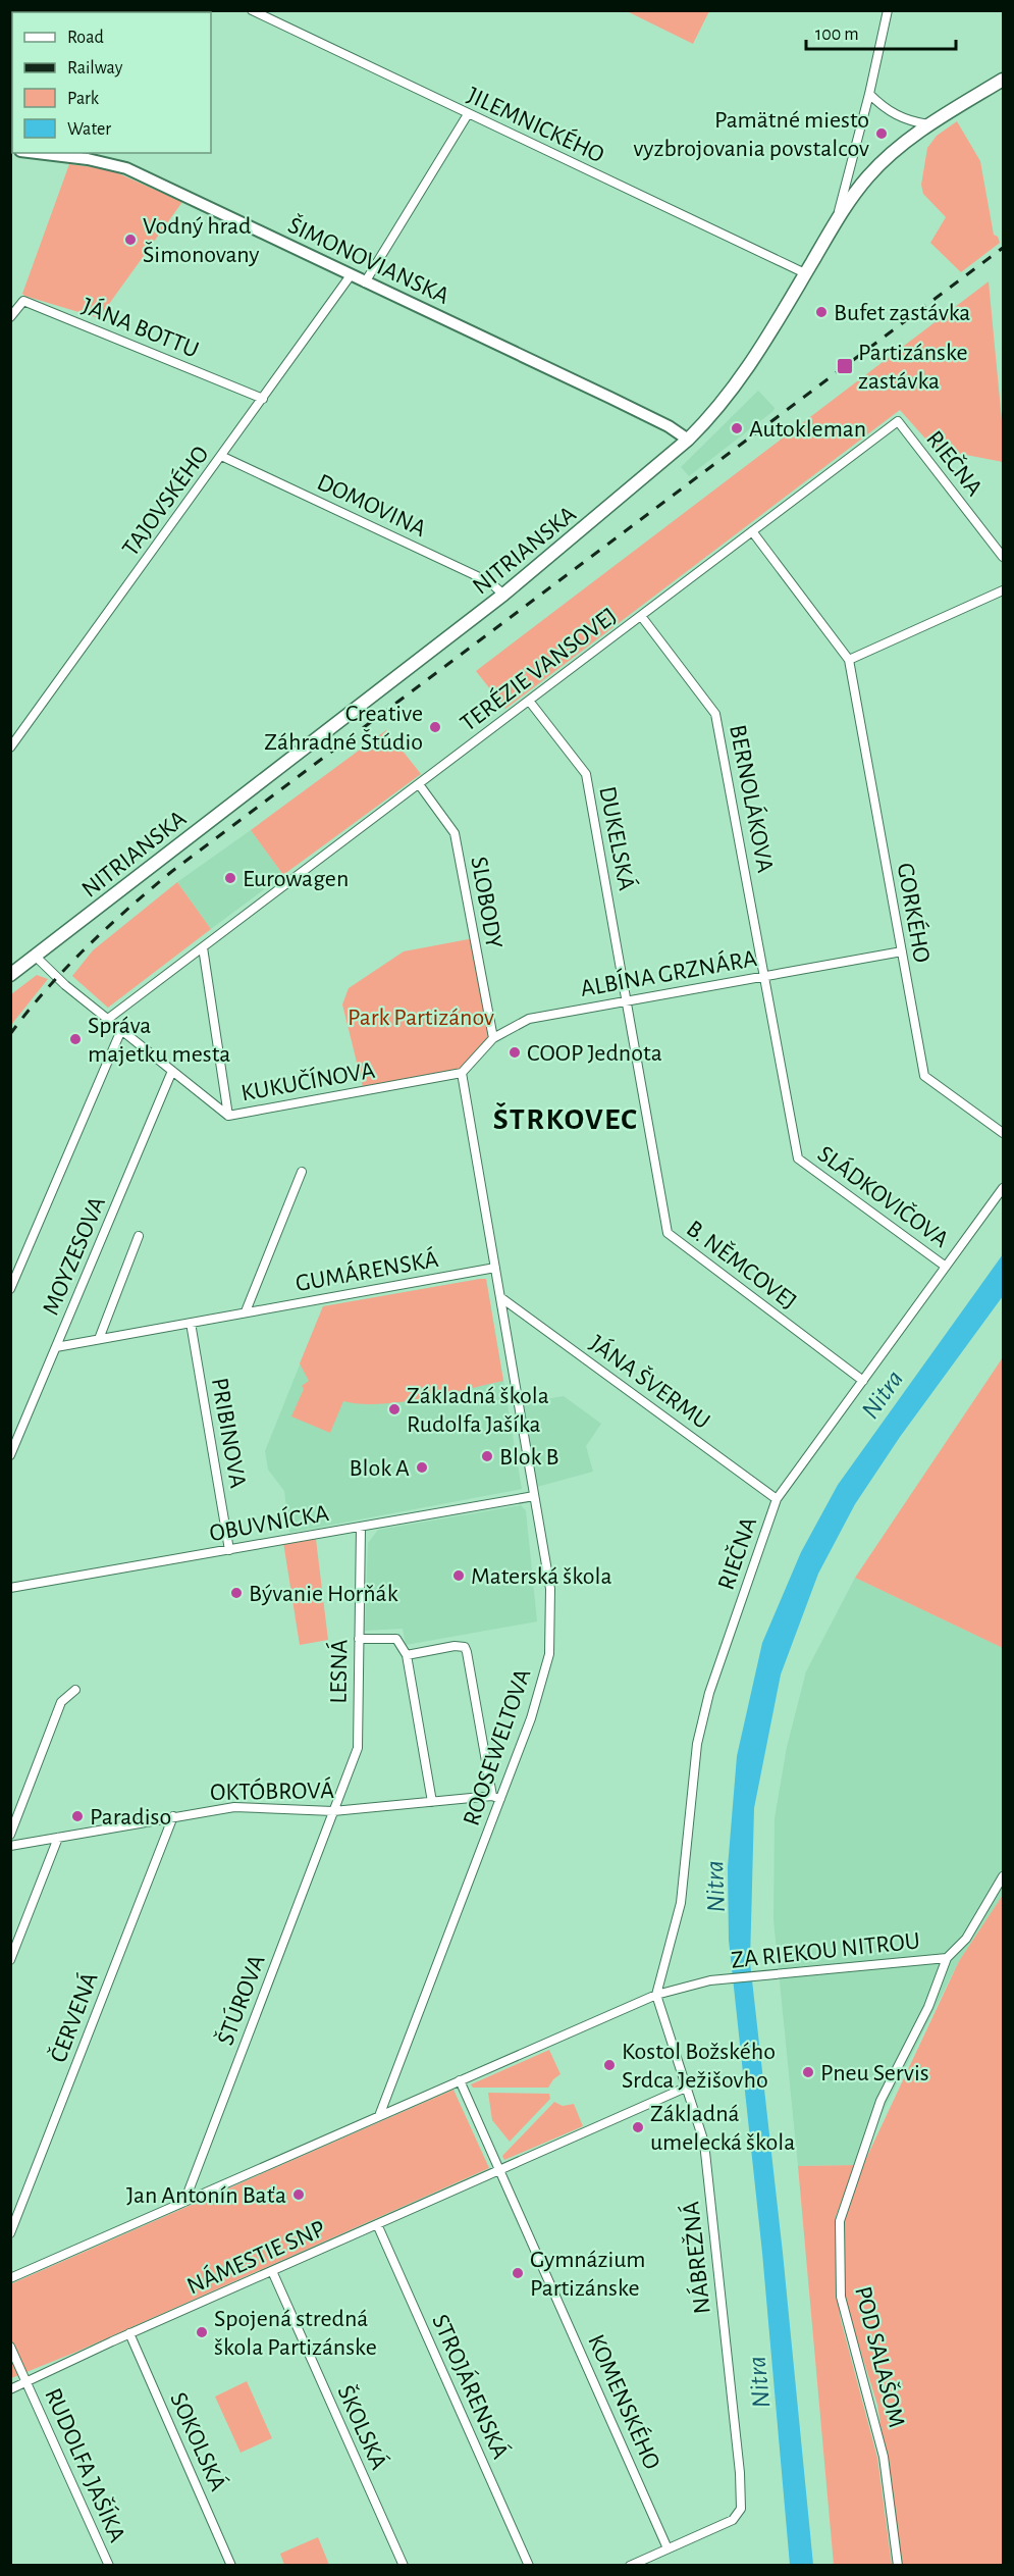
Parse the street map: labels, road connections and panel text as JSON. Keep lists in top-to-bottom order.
{
  "streets": {
    "main road": ["NITRIANSKA"],
    "street": [
      "JILEMNICKÉHO",
      "ŠIMONOVIANSKA",
      "JÁNA BOTTU",
      "RIEČNA",
      "TAJOVSKÉHO",
      "DOMOVINA",
      "TERÉZIE VANSOVEJ",
      "BERNOLÁKOVA",
      "DUKELSKÁ",
      "SLOBODY",
      "GORKÉHO",
      "ALBÍNA GRZNÁRA",
      "KUKUČÍNOVA",
      "SLÁDKOVIČOVA",
      "MOYZESOVA",
      "B. NĚMCOVEJ",
      "GUMÁRENSKÁ",
      "JÁNA ŠVERMU",
      "PRIBINOVA",
      "OBUVNÍCKA",
      "LESNÁ",
      "ROOSEWELTOVA",
      "OKTÓBROVÁ",
      "ZA RIEKOU NITROU",
      "ŠTÚROVA",
      "ČERVENÁ",
      "NÁMESTIE SNP",
      "NÁBREŽNÁ",
      "POD SALAŠOM",
      "STROJÁRENSKÁ",
      "KOMENSKÉHO",
      "ŠKOLSKÁ",
      "SOKOLSKÁ",
      "RUDOLFA JAŠÍKA"
    ]
  },
  "crossings": [
    ["JILEMNICKÉHO", "NITRIANSKA"],
    ["ŠIMONOVIANSKA", "TAJOVSKÉHO"],
    ["ŠIMONOVIANSKA", "NITRIANSKA"],
    ["JÁNA BOTTU", "TAJOVSKÉHO"],
    ["RIEČNA", "TERÉZIE VANSOVEJ"],
    ["RIEČNA", "SLÁDKOVIČOVA"],
    ["RIEČNA", "B. NĚMCOVEJ"],
    ["RIEČNA", "JÁNA ŠVERMU"],
    ["RIEČNA", "ZA RIEKOU NITROU"],
    ["RIEČNA", "NÁBREŽNÁ"],
    ["TAJOVSKÉHO", "DOMOVINA"],
    ["DOMOVINA", "NITRIANSKA"],
    ["NITRIANSKA", "KUKUČÍNOVA"],
    ["TERÉZIE VANSOVEJ", "BERNOLÁKOVA"],
    ["TERÉZIE VANSOVEJ", "DUKELSKÁ"],
    ["TERÉZIE VANSOVEJ", "SLOBODY"],
    ["TERÉZIE VANSOVEJ", "GORKÉHO"],
    ["TERÉZIE VANSOVEJ", "KUKUČÍNOVA"],
    ["BERNOLÁKOVA", "ALBÍNA GRZNÁRA"],
    ["BERNOLÁKOVA", "SLÁDKOVIČOVA"],
    ["DUKELSKÁ", "ALBÍNA GRZNÁRA"],
    ["DUKELSKÁ", "B. NĚMCOVEJ"],
    ["SLOBODY", "ALBÍNA GRZNÁRA"],
    ["GORKÉHO", "ALBÍNA GRZNÁRA"],
    ["ALBÍNA GRZNÁRA", "KUKUČÍNOVA"],
    ["ALBÍNA GRZNÁRA", "SLÁDKOVIČOVA"],
    ["ALBÍNA GRZNÁRA", "B. NĚMCOVEJ"],
    ["ALBÍNA GRZNÁRA", "ROOSEWELTOVA"],
    ["KUKUČÍNOVA", "MOYZESOVA"],
    ["KUKUČÍNOVA", "ROOSEWELTOVA"],
    ["MOYZESOVA", "GUMÁRENSKÁ"],
    ["GUMÁRENSKÁ", "PRIBINOVA"],
    ["GUMÁRENSKÁ", "ROOSEWELTOVA"],
    ["JÁNA ŠVERMU", "ROOSEWELTOVA"],
    ["PRIBINOVA", "OBUVNÍCKA"],
    ["OBUVNÍCKA", "LESNÁ"],
    ["OBUVNÍCKA", "ROOSEWELTOVA"],
    ["LESNÁ", "OKTÓBROVÁ"],
    ["LESNÁ", "ŠTÚROVA"],
    ["ROOSEWELTOVA", "OKTÓBROVÁ"],
    ["OKTÓBROVÁ", "ŠTÚROVA"],
    ["OKTÓBROVÁ", "ČERVENÁ"],
    ["ZA RIEKOU NITROU", "NÁBREŽNÁ"],
    ["ZA RIEKOU NITROU", "POD SALAŠOM"],
    ["NÁMESTIE SNP", "NÁBREŽNÁ"],
    ["NÁMESTIE SNP", "STROJÁRENSKÁ"],
    ["NÁMESTIE SNP", "KOMENSKÉHO"],
    ["NÁMESTIE SNP", "ŠKOLSKÁ"],
    ["NÁMESTIE SNP", "SOKOLSKÁ"],
    ["NÁMESTIE SNP", "RUDOLFA JAŠÍKA"],
    ["NÁBREŽNÁ", "KOMENSKÉHO"]
  ],
  "districts": ["ŠTRKOVEC"],
  "water": ["Nitra"],
  "parks": ["Park Partizánov"],
  "places": {
    "other": [
      "Pamätné miesto vyzbrojovania povstalcov",
      "Vodný hrad Šimonovany",
      "Bufet zastávka",
      "Autokleman",
      "Creative Záhradné Štúdio",
      "Eurowagen",
      "Správa majetku mesta",
      "COOP Jednota",
      "Základná škola Rudolfa Jašíka",
      "Blok B",
      "Blok A",
      "Materská škola",
      "Bývanie Horňák",
      "Paradiso",
      "Kostol Božského Srdca Ježišovho",
      "Pneu Servis",
      "Základná umelecká škola",
      "Jan Antonín Baťa",
      "Gymnázium Partizánske",
      "Spojená stredná škola Partizánske"
    ],
    "transit": ["Partizánske zastávka"]
  },
  "legend": [
    "Road",
    "Railway",
    "Park",
    "Water"
  ],
  "scale_bar": "100 m"
}
